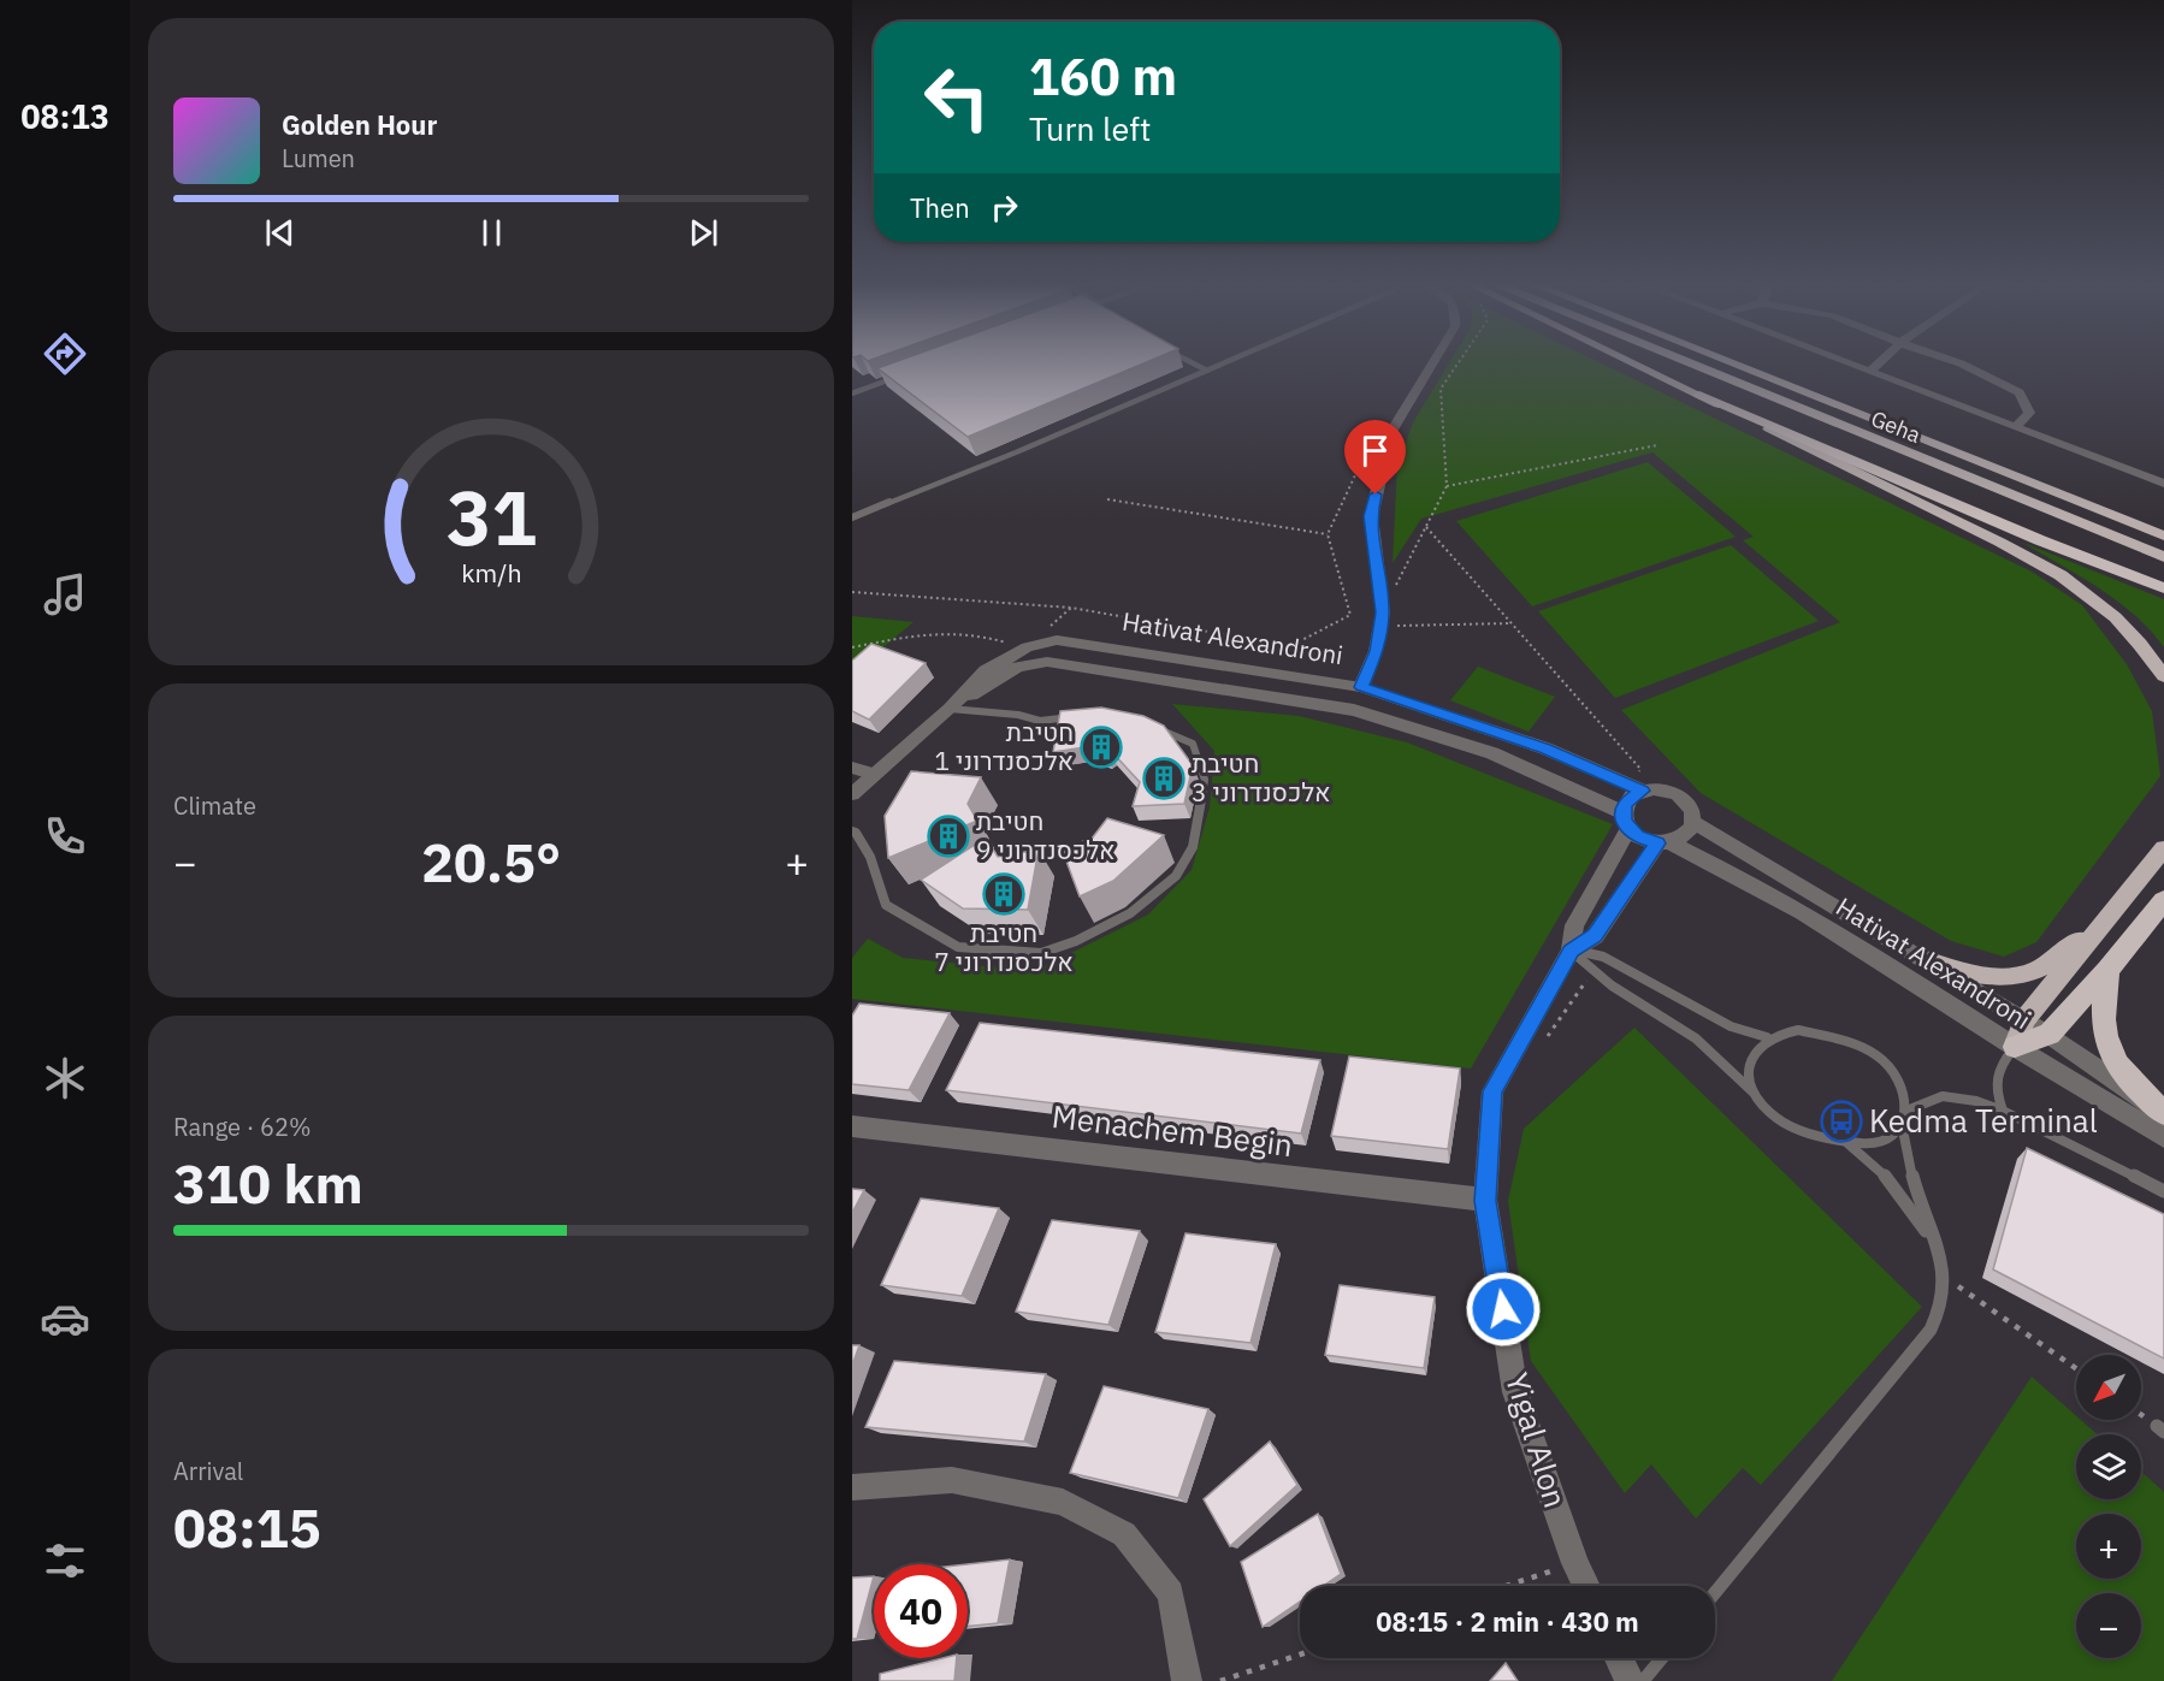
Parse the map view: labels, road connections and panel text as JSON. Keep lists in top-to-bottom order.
{
  "streets": {
    "highway": ["Geha"],
    "street": ["Hativat Alexandroni", "Menachem Begin", "Yigal Alon"]
  },
  "crossings": [
    ["Hativat Alexandroni", "Yigal Alon"],
    ["Menachem Begin", "Yigal Alon"]
  ],
  "places": {
    "building": [
      "חטיבת אלכסנדרוני 1",
      "חטיבת אלכסנדרוני 3",
      "חטיבת אלכסנדרוני 9",
      "חטיבת אלכסנדרוני 7"
    ],
    "bus stop": ["Kedma Terminal"]
  },
  "north": "bottom left",
  "page": {
    "tabs": "08:13",
    "turn": ["160 m", "Turn left"],
    "song": ["Golden Hour", "Lumen"],
    "then": "Then",
    "tile": [
      "Climate",
      ["Range · 62%", "310 km"],
      ["Arrival", "08:15"]
    ],
    "heat": ["−", "20.5°", "+"],
    "map_buttons": ["+", "−"],
    "limit": "40",
    "trip": "08:15 · 2 min · 430 m",
    "gauge": ["31", "km/h"]
  }
}
